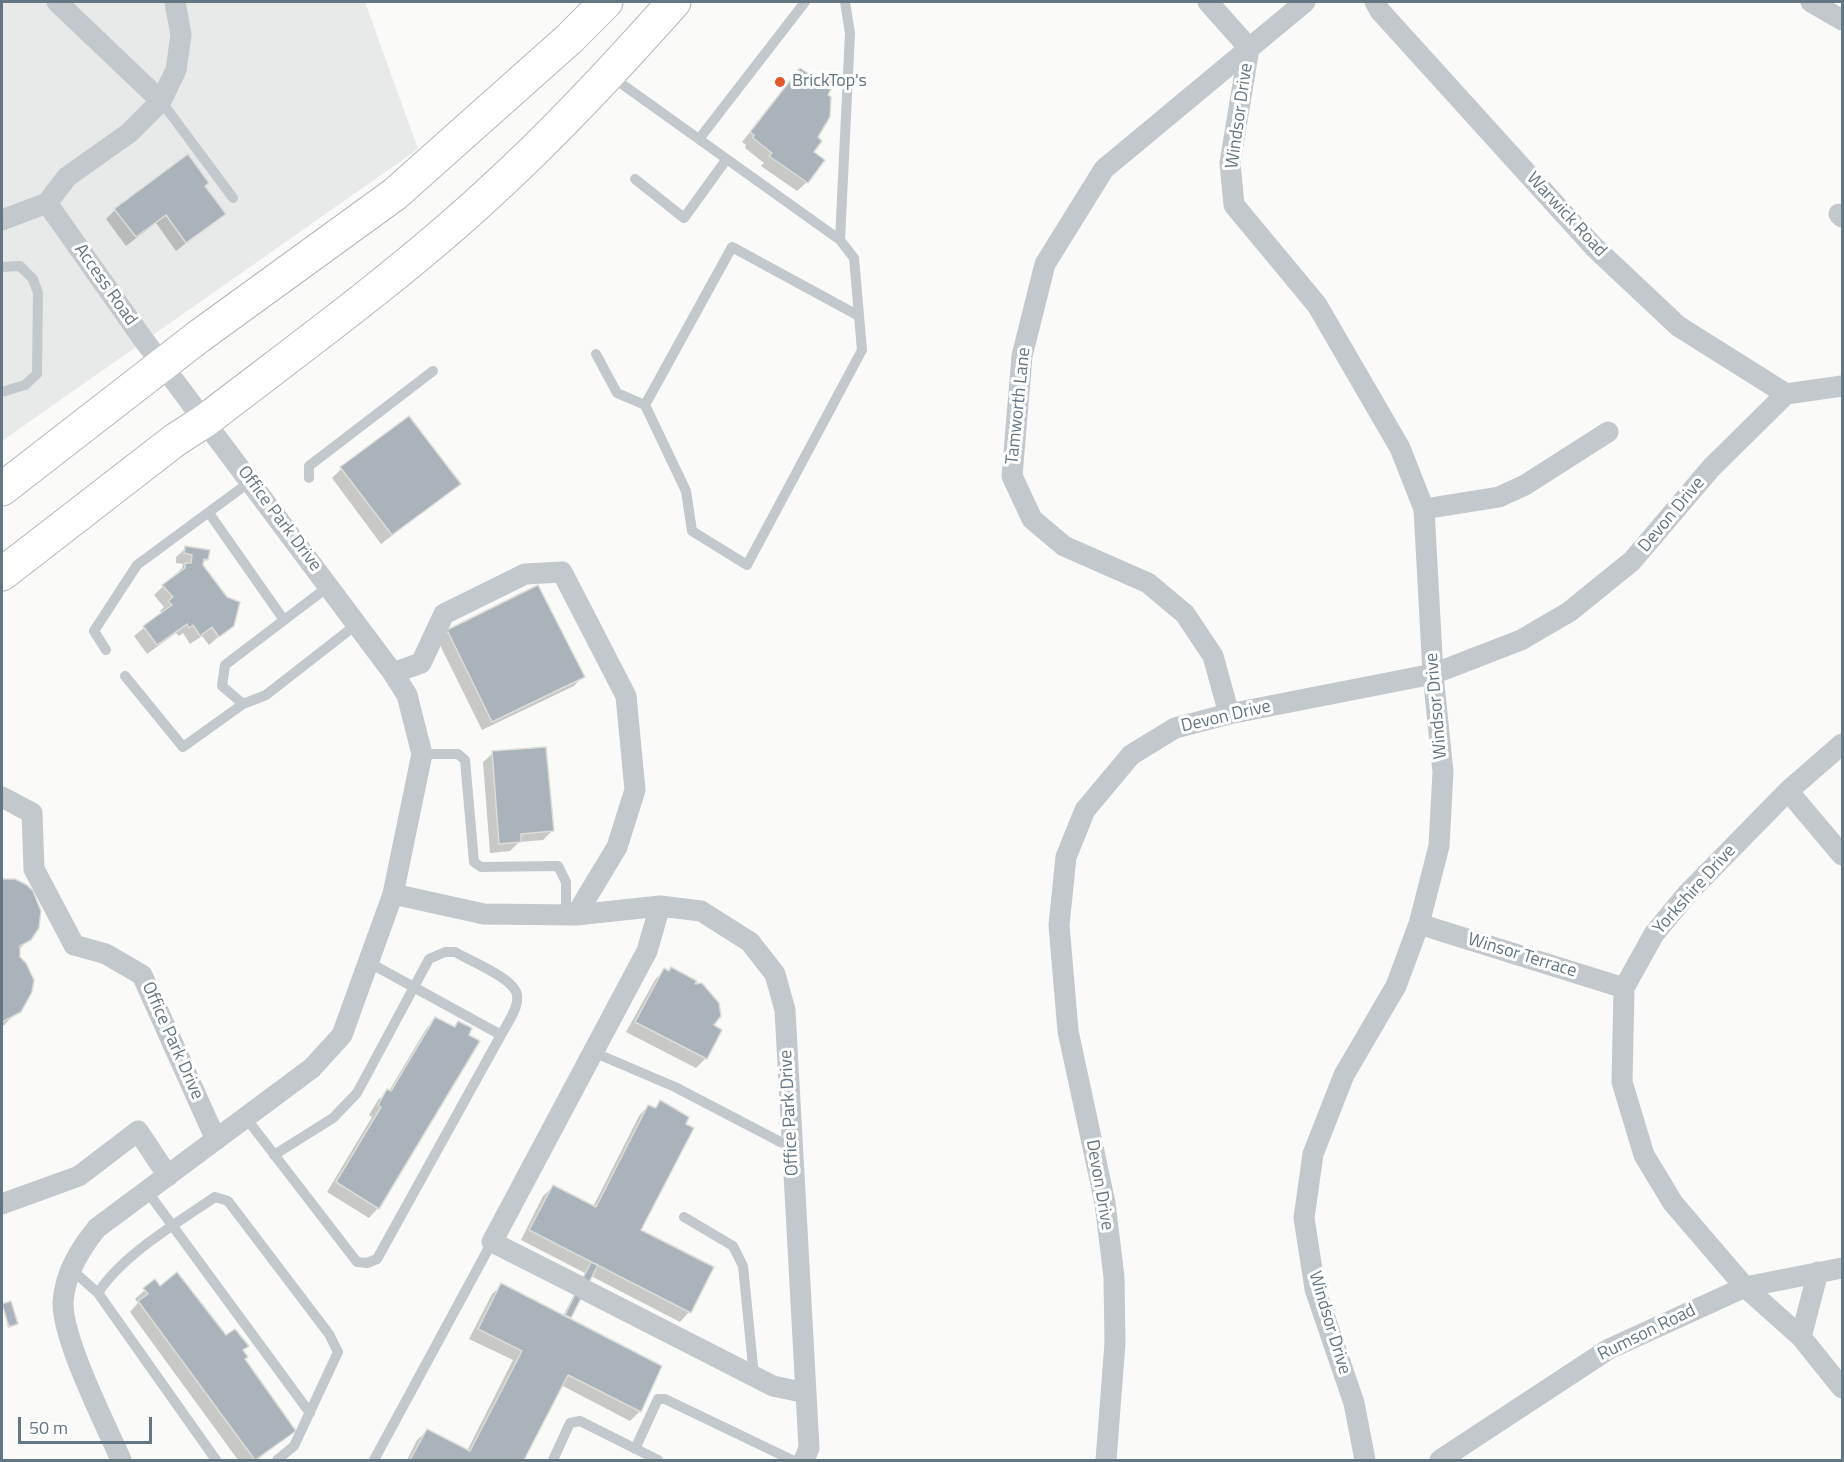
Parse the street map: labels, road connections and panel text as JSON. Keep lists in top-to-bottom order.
{
  "streets": {
    "street": [
      "Windsor Drive",
      "Warwick Road",
      "Access Road",
      "Tamworth Lane",
      "Devon Drive",
      "Office Park Drive",
      "Yorkshire Drive",
      "Winsor Terrace",
      "Rumson Road"
    ]
  },
  "crossings": [
    ["Windsor Drive", "Tamworth Lane"],
    ["Windsor Drive", "Devon Drive"],
    ["Windsor Drive", "Winsor Terrace"],
    ["Warwick Road", "Devon Drive"],
    ["Access Road", "Office Park Drive"],
    ["Tamworth Lane", "Devon Drive"],
    ["Yorkshire Drive", "Winsor Terrace"],
    ["Yorkshire Drive", "Rumson Road"]
  ],
  "places": ["BrickTop's"],
  "scale_bar": "50 m"
}
